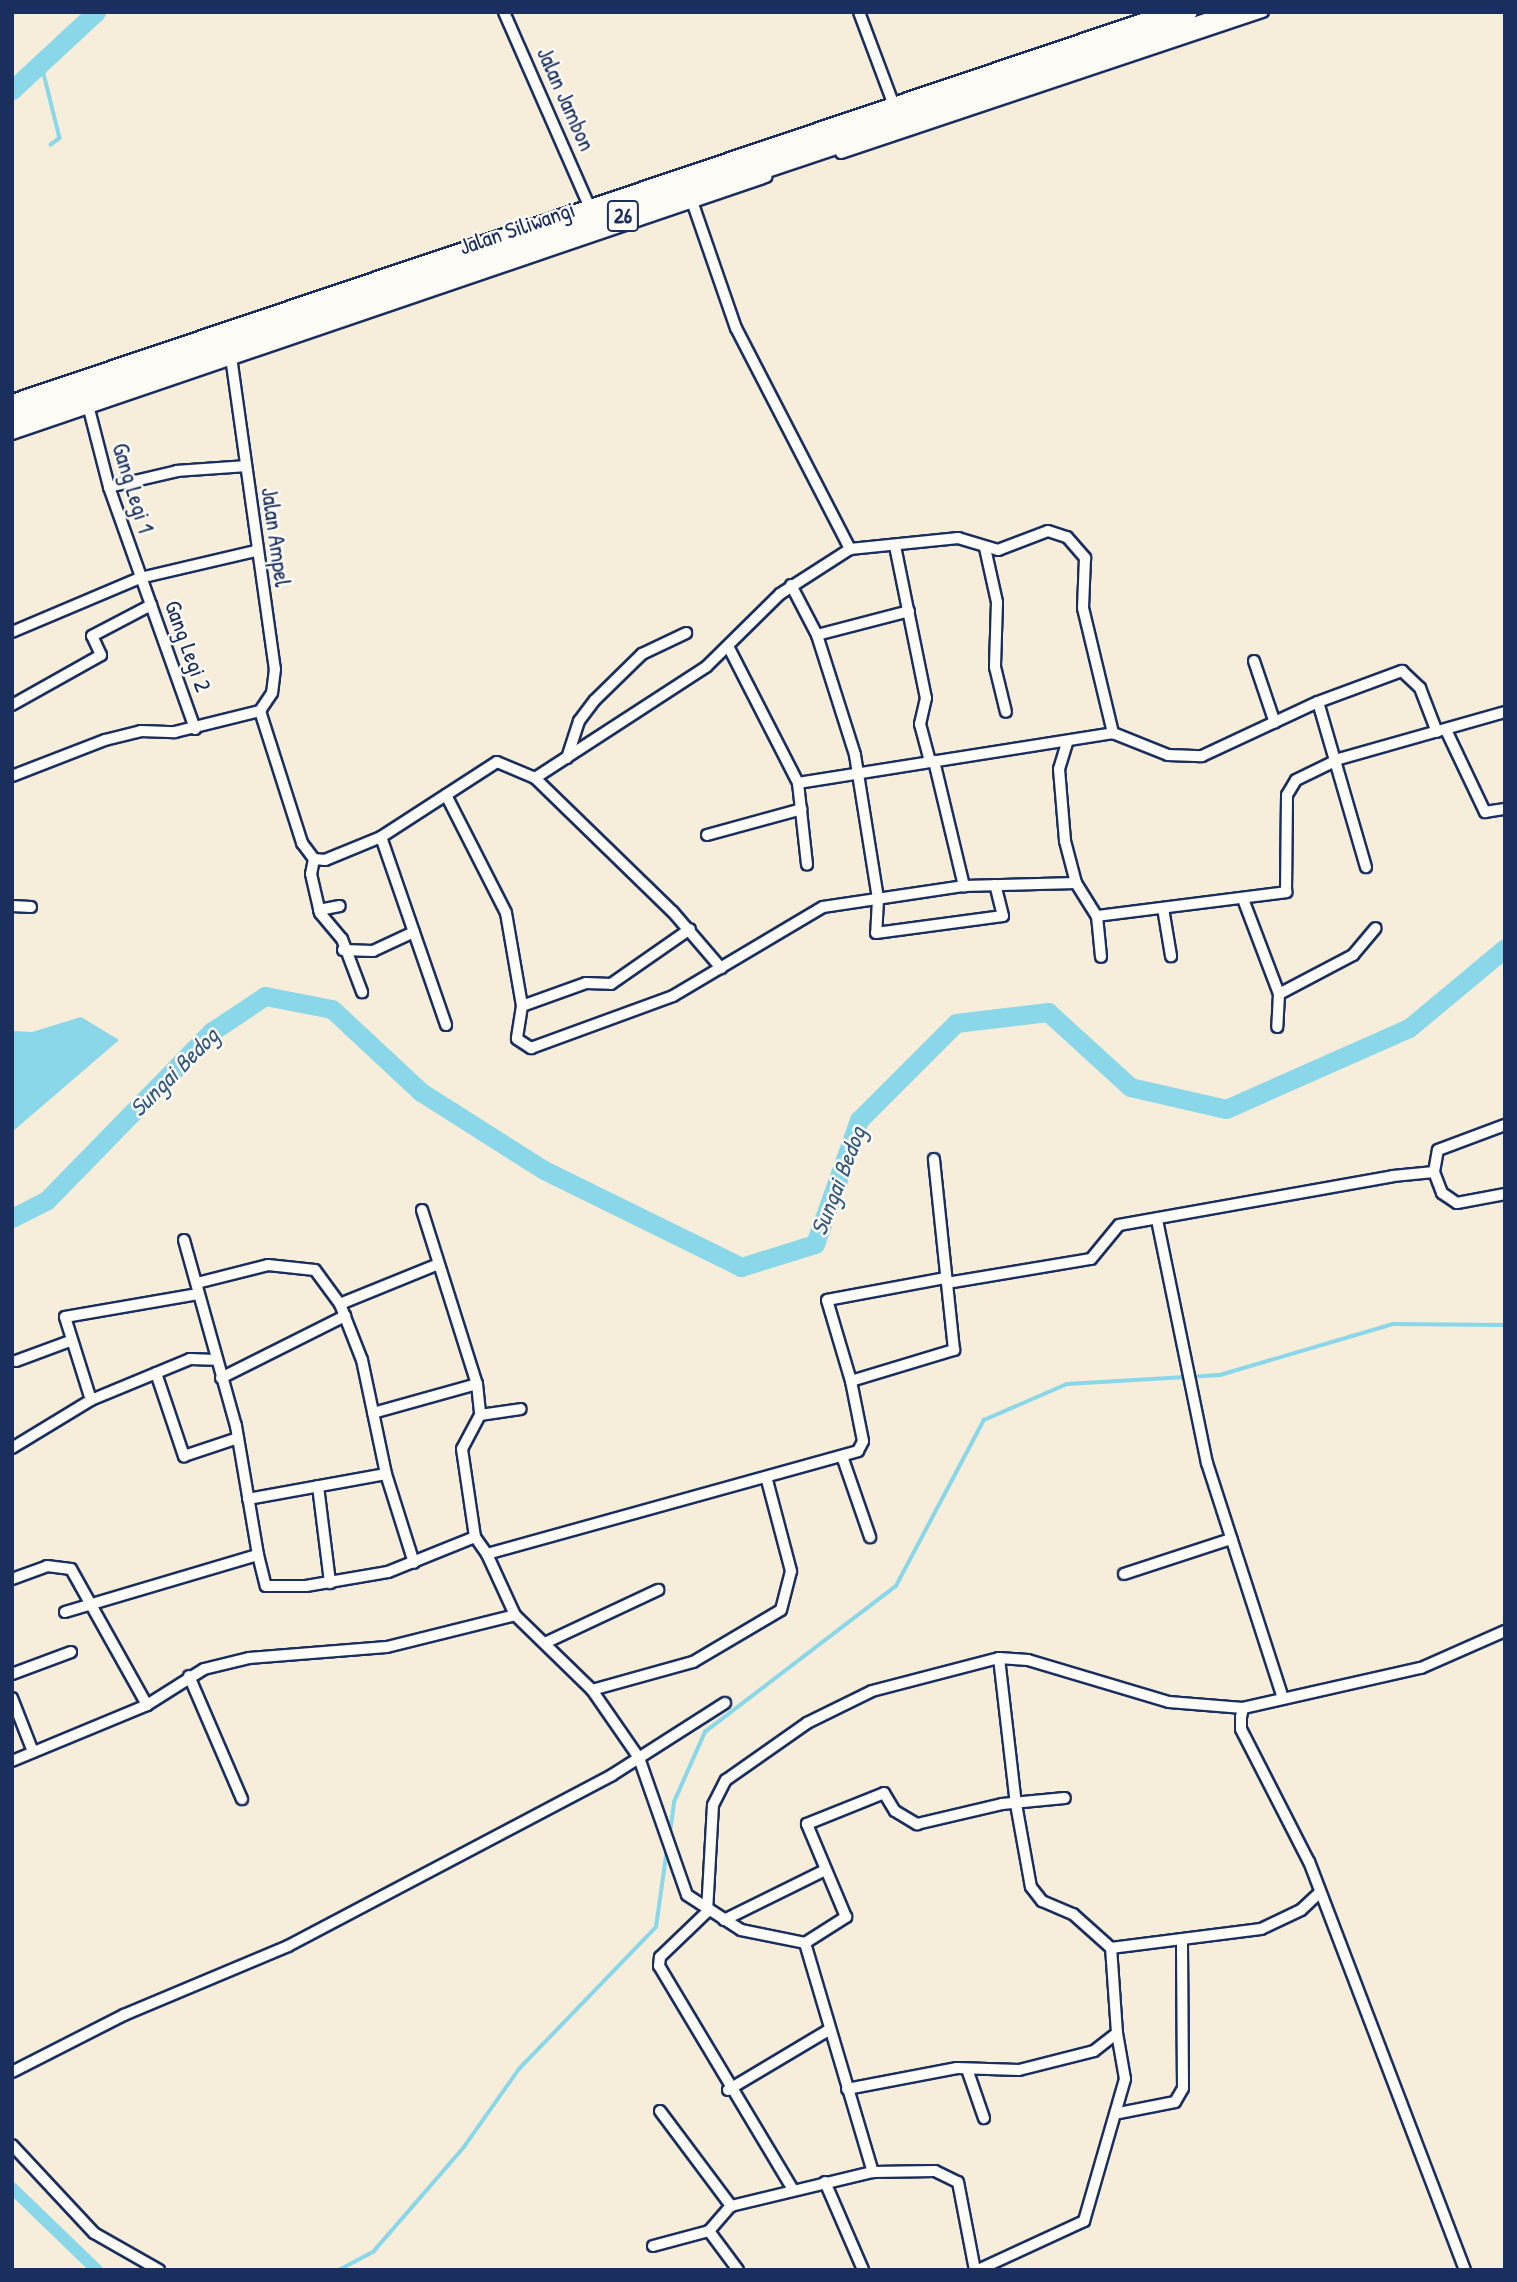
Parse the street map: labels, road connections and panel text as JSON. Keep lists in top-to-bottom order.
{
  "streets": {
    "highway": ["26", "Jalan Siliwangi"],
    "street": [
      "Jalan Jambon",
      "Gang Legi 1",
      "Jalan Ampel",
      "Gang Legi 2"
    ]
  },
  "crossings": [
    ["Jalan Siliwangi", "Gang Legi 1"],
    ["Gang Legi 1", "Gang Legi 2"]
  ],
  "water": ["Sungai Bedog"]
}
